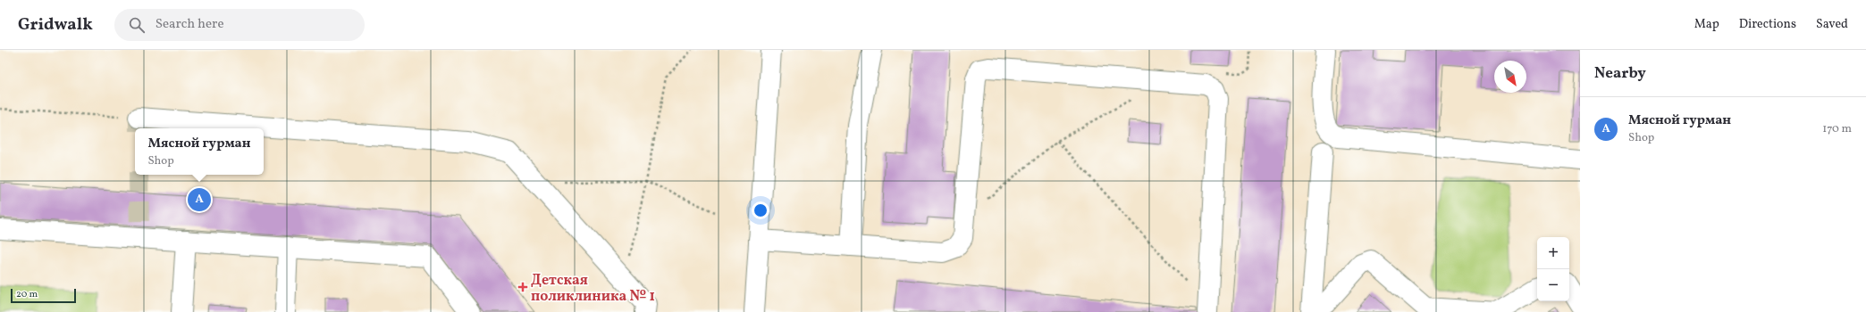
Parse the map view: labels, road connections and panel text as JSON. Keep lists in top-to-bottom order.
{
  "places": {
    "health": ["Детская поликлиника № 1"]
  },
  "scale_bar": "20 m",
  "north": "bottom right",
  "page": {
    "header": "Gridwalk",
    "search": "Search here",
    "nav": ["Map", "Directions", "Saved"],
    "heading": "Nearby",
    "list": [
      {
        "mark": "A",
        "name": "Мясной гурман",
        "note": "Shop",
        "value": "170 m"
      }
    ],
    "popup": ["Мясной гурман", "Shop"],
    "pins": "A",
    "map_buttons": ["+", "−"],
    "scale": "20 m"
  }
}
